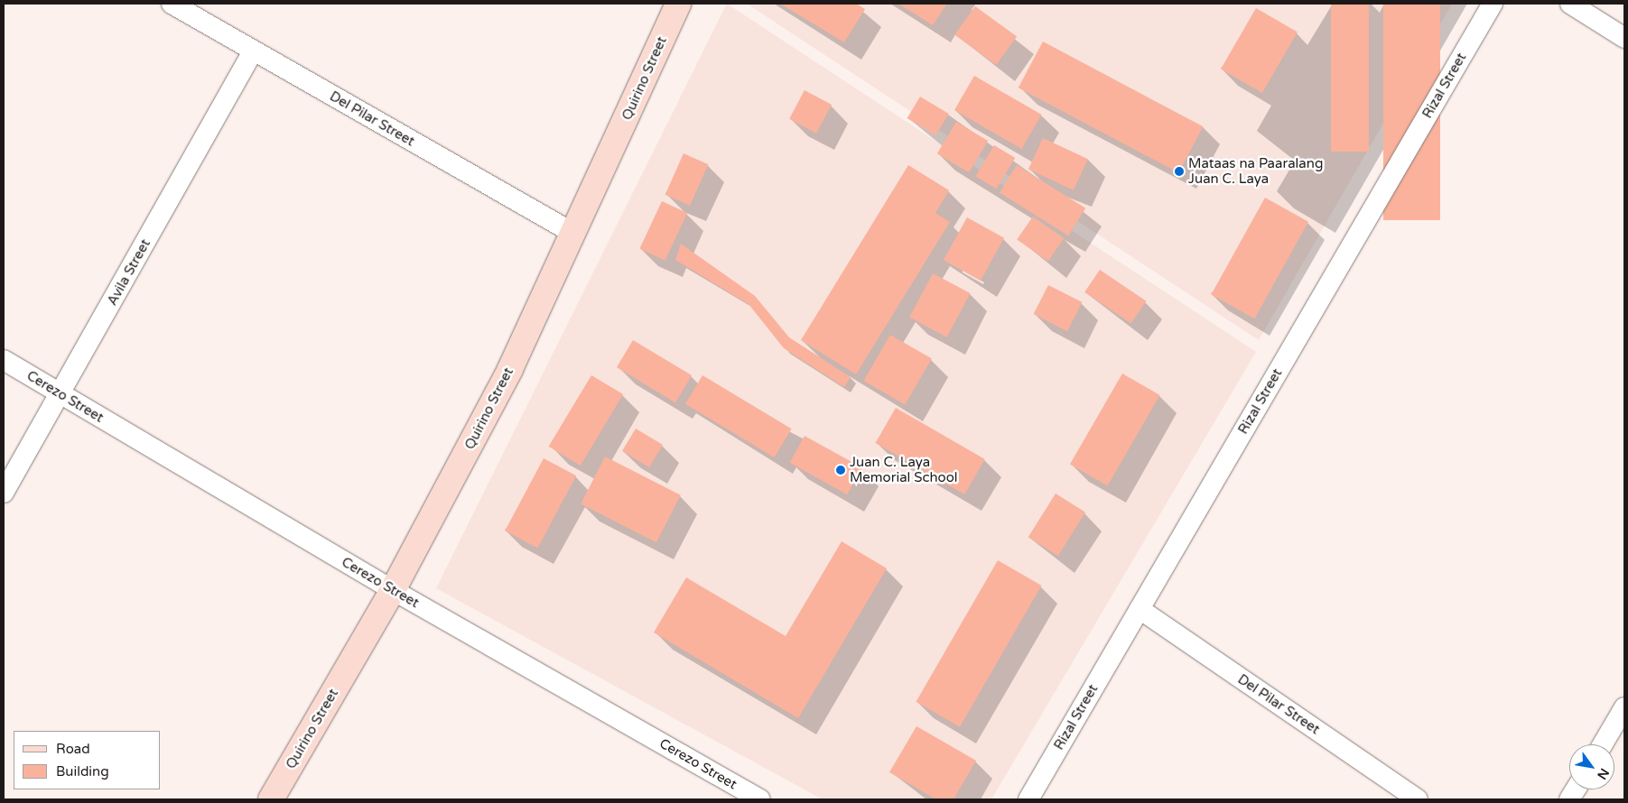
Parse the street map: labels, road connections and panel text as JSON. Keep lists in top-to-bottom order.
{
  "streets": {
    "main road": ["Quirino Street"],
    "street": [
      "Rizal Street",
      "Del Pilar Street",
      "Avila Street",
      "Cerezo Street"
    ]
  },
  "crossings": [
    ["Quirino Street", "Del Pilar Street"],
    ["Quirino Street", "Cerezo Street"],
    ["Rizal Street", "Del Pilar Street"],
    ["Del Pilar Street", "Avila Street"],
    ["Avila Street", "Cerezo Street"]
  ],
  "places": ["Mataas na Paaralang Juan C. Laya", "Juan C. Laya Memorial School"],
  "legend": ["Road", "Building"],
  "north": "bottom right"
}
